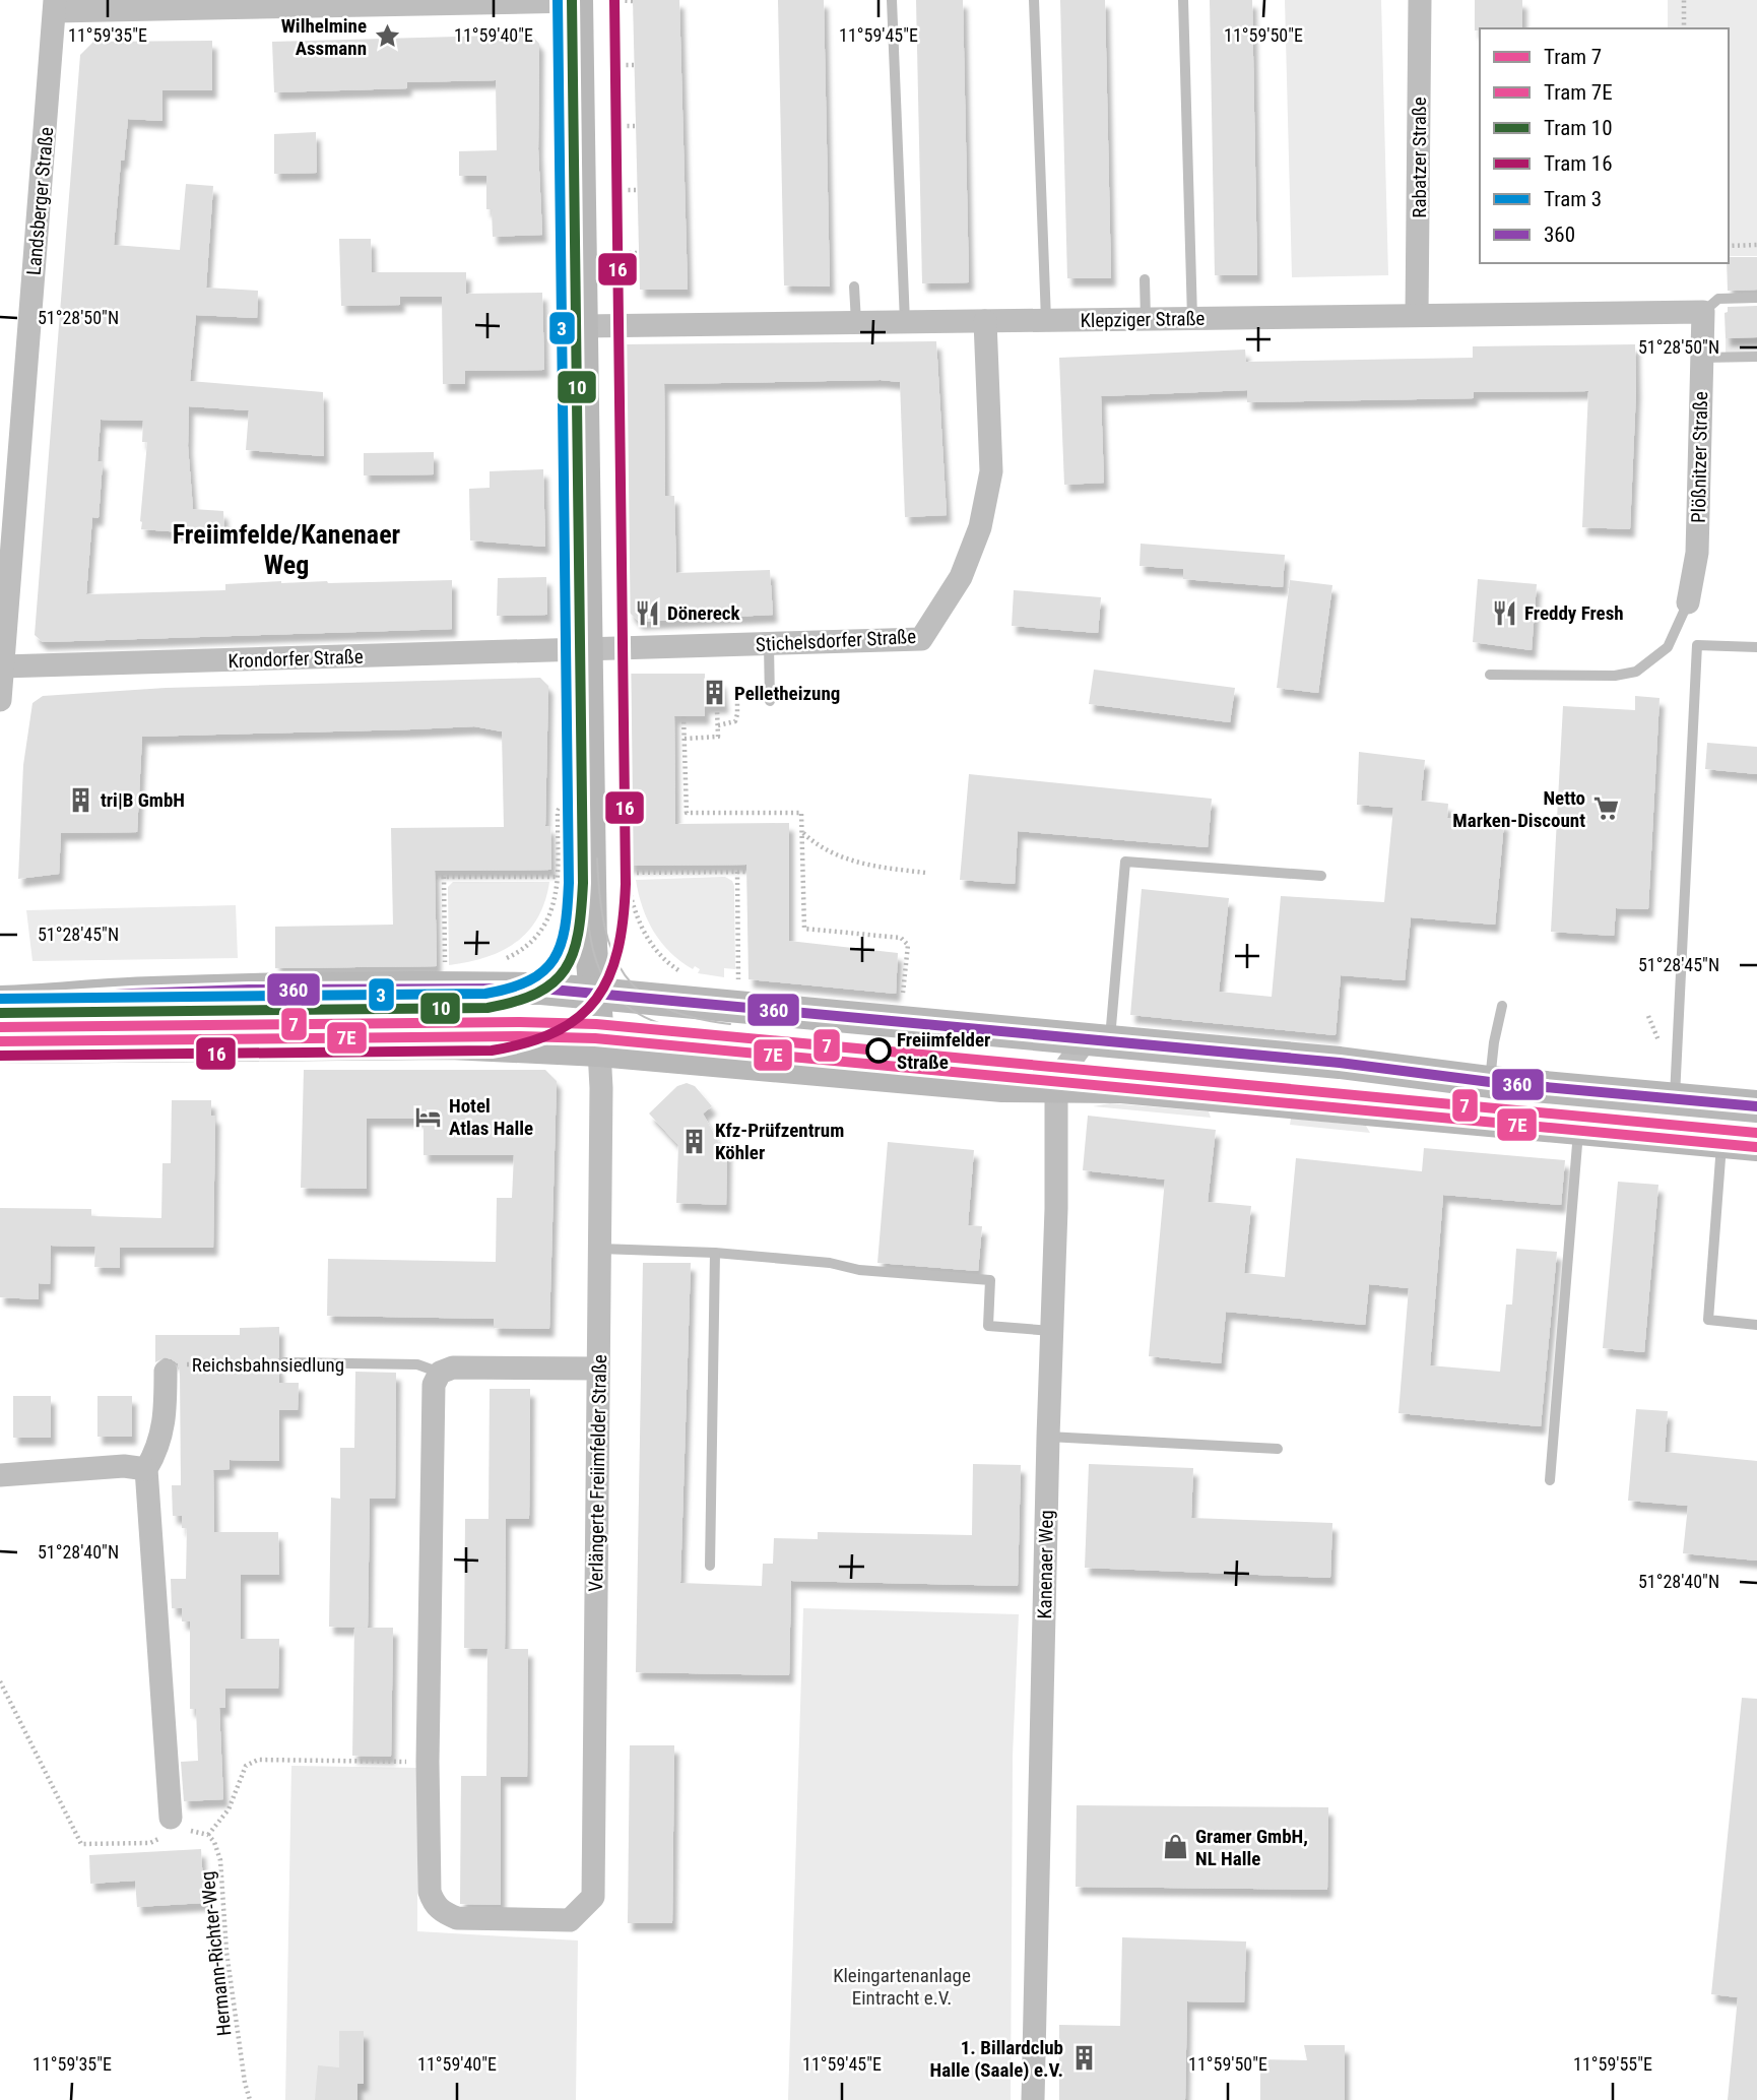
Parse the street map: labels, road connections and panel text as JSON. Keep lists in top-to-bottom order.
{
  "streets": {
    "street": [
      "Rabatzer Straße",
      "Landsberger Straße",
      "Klepziger Straße",
      "Plößnitzer Straße",
      "Stichelsdorfer Straße",
      "Krondorfer Straße",
      "Reichsbahnsiedlung",
      "Verlängerte Freiimfelder Straße",
      "Kanenaer Weg"
    ],
    "path": ["Hermann-Richter-Weg"]
  },
  "crossings": [
    ["Rabatzer Straße", "Klepziger Straße"],
    ["Landsberger Straße", "Krondorfer Straße"],
    ["Klepziger Straße", "Plößnitzer Straße"],
    ["Klepziger Straße", "Stichelsdorfer Straße"],
    ["Stichelsdorfer Straße", "Krondorfer Straße"],
    ["Reichsbahnsiedlung", "Verlängerte Freiimfelder Straße"]
  ],
  "districts": ["Freiimfelde/Kanenaer Weg"],
  "parks": ["Kleingartenanlage Eintracht e.V."],
  "places": {
    "place": ["Wilhelmine Assmann"],
    "restaurant": ["Dönereck", "Freddy Fresh"],
    "building": [
      "Pelletheizung",
      "tri|B GmbH",
      "Kfz-Prüfzentrum Köhler",
      "1. Billardclub Halle (Saale) e.V."
    ],
    "supermarket": ["Netto Marken-Discount"],
    "other": ["Freiimfelder Straße"],
    "hotel": ["Hotel Atlas Halle"],
    "shop": ["Gramer GmbH, NL Halle"]
  },
  "lines": [
    "tram line 10",
    "tram line 16",
    "tram line 3",
    "transit line 360",
    "tram line 7",
    "tram line 7E"
  ],
  "legend": [
    "Tram 7",
    "Tram 7E",
    "Tram 10",
    "Tram 16",
    "Tram 3",
    "360"
  ],
  "coordinates": [
    "11°59'35\"E",
    "11°59'40\"E",
    "11°59'45\"E",
    "11°59'50\"E",
    "51°28'50\"N",
    "51°28'45\"N",
    "51°28'40\"N",
    "11°59'55\"E"
  ]
}
